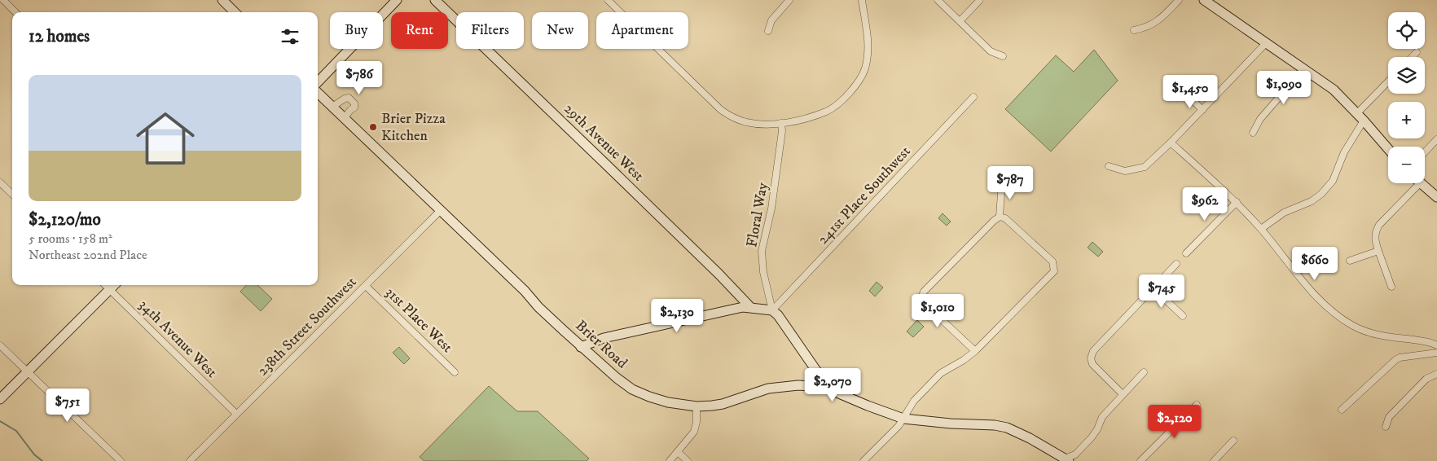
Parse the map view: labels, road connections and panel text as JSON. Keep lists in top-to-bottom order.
{
  "streets": {
    "street": [
      "29th Avenue West",
      "241st Place Southwest",
      "Floral Way",
      "31st Place West",
      "238th Street Southwest",
      "34th Avenue West",
      "Brier Road"
    ]
  },
  "crossings": [
    ["241st Place Southwest", "Floral Way"],
    ["31st Place West", "238th Street Southwest"],
    ["238th Street Southwest", "34th Avenue West"],
    ["238th Street Southwest", "Brier Road"]
  ],
  "places": ["Brier Pizza Kitchen"],
  "page": {
    "map_buttons": ["+", "−"],
    "chip": [
      "Buy",
      "Rent",
      "Filters",
      "New",
      "Apartment"
    ],
    "heading": "12 homes",
    "price": [
      "$786",
      "$1,090",
      "$1,450",
      "$787",
      "$962",
      "$660",
      "$745",
      "$1,010",
      "$2,130",
      "$2,070",
      "$751",
      "$2,120"
    ],
    "list": [
      {
        "name": "$2,120/mo",
        "note": "5 rooms · 158 m² · Northeast 202nd Place"
      }
    ]
  }
}
